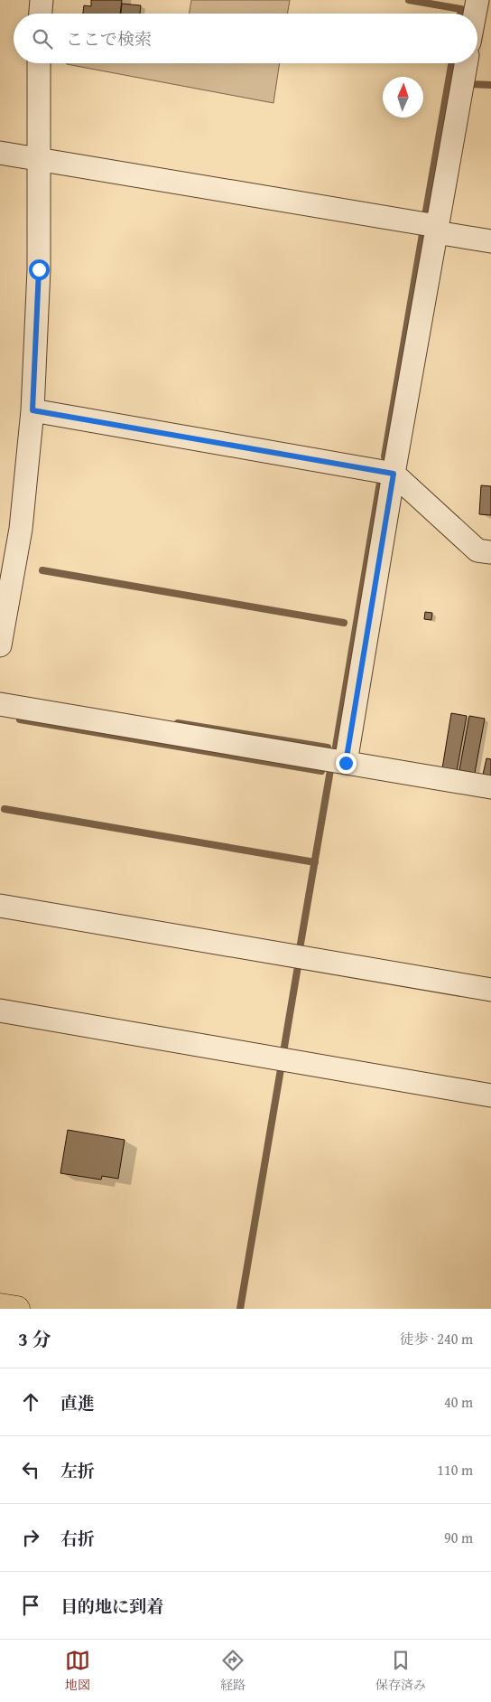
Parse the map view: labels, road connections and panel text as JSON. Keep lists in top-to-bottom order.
{
  "north": "top",
  "page": {
    "search": "ここで検索",
    "heading": ["3 分", "徒歩 · 240 m"],
    "list": [
      ["直進", "40 m"],
      ["左折", "110 m"],
      ["右折", "90 m"],
      "目的地に到着"
    ],
    "nav": ["地図", "経路", "保存済み"]
  }
}
